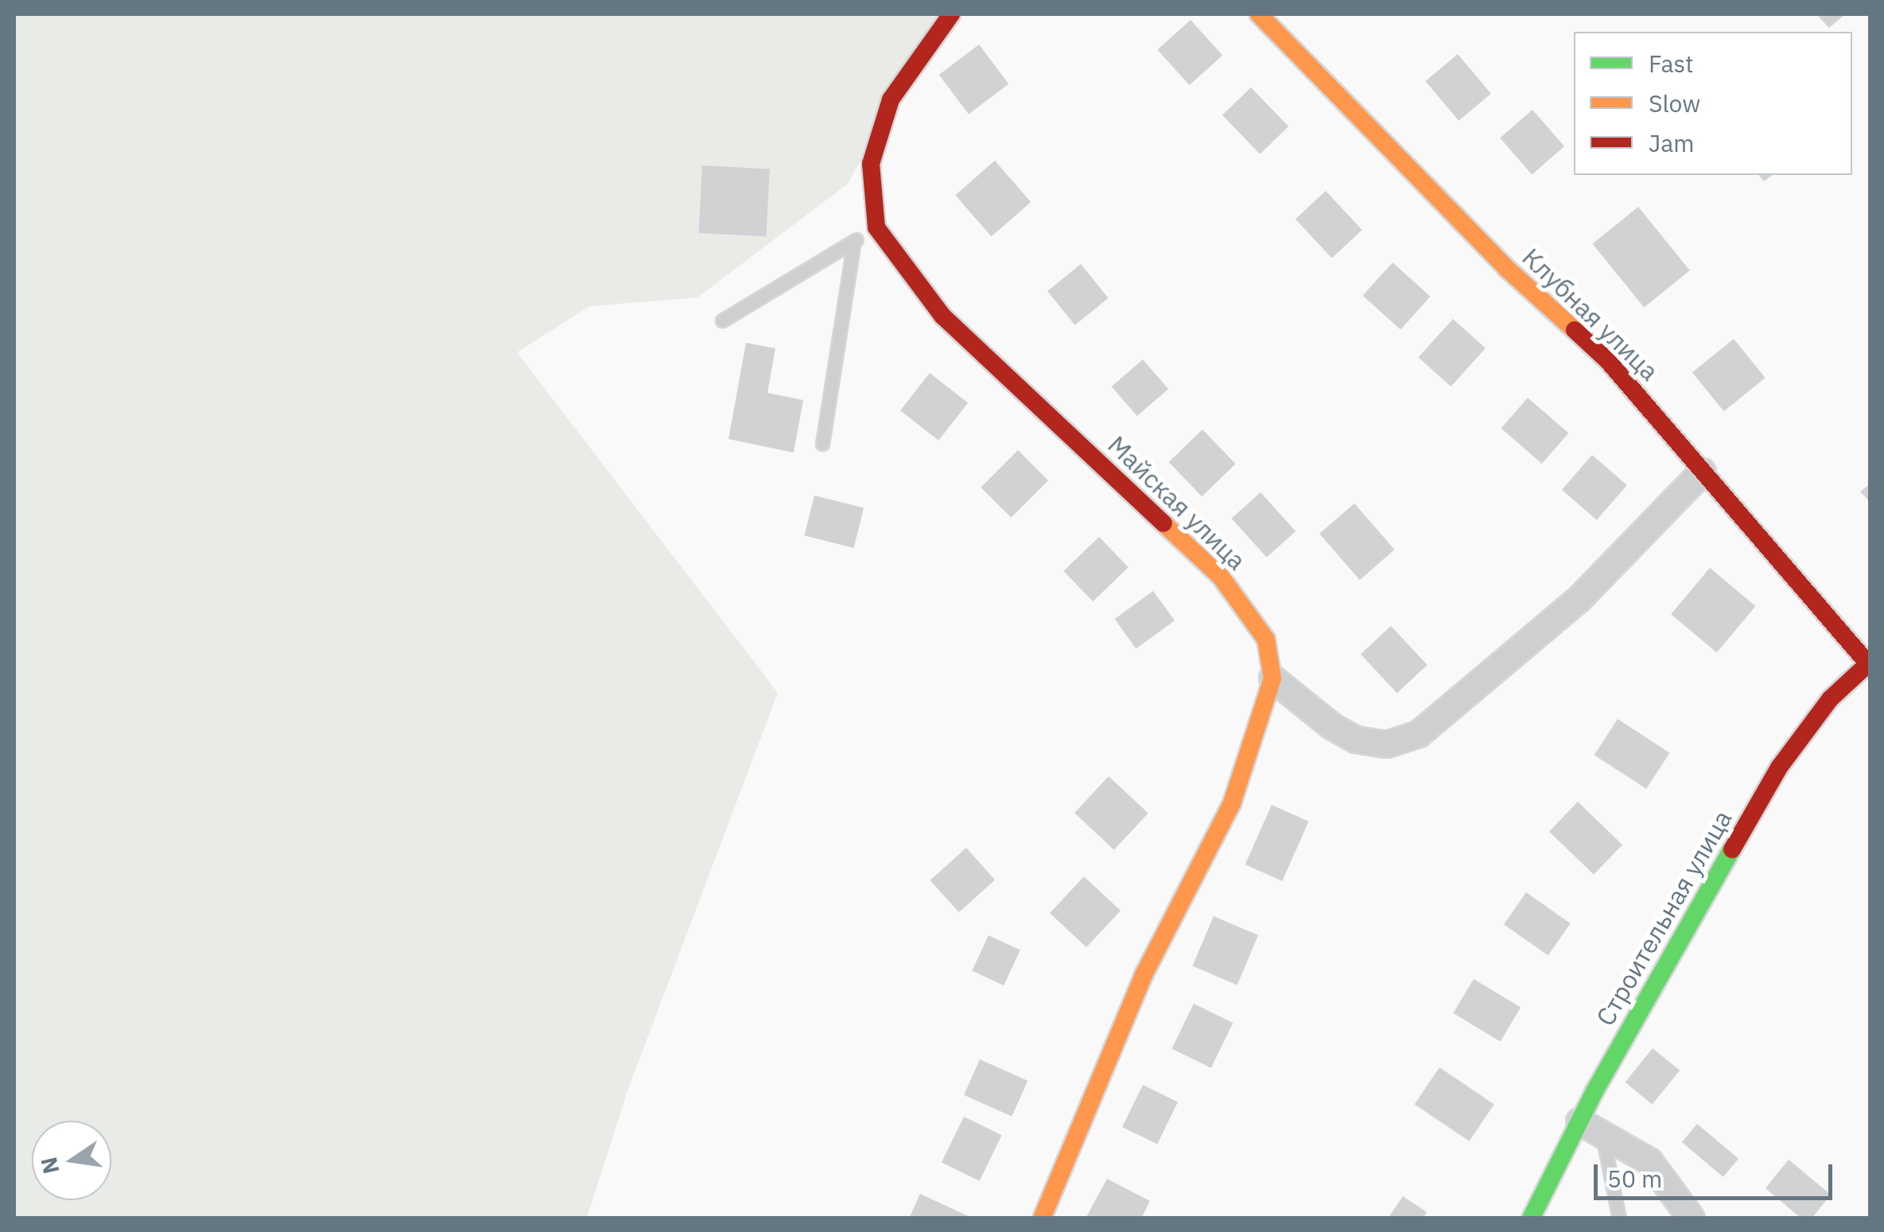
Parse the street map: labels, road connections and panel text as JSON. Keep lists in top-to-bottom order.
{
  "streets": {
    "street": ["Клубная улица", "Майская улица", "Строительная улица"]
  },
  "crossings": [
    ["Клубная улица", "Строительная улица"]
  ],
  "legend": ["Fast", "Slow", "Jam"],
  "scale_bar": "50 m",
  "north": "left"
}
